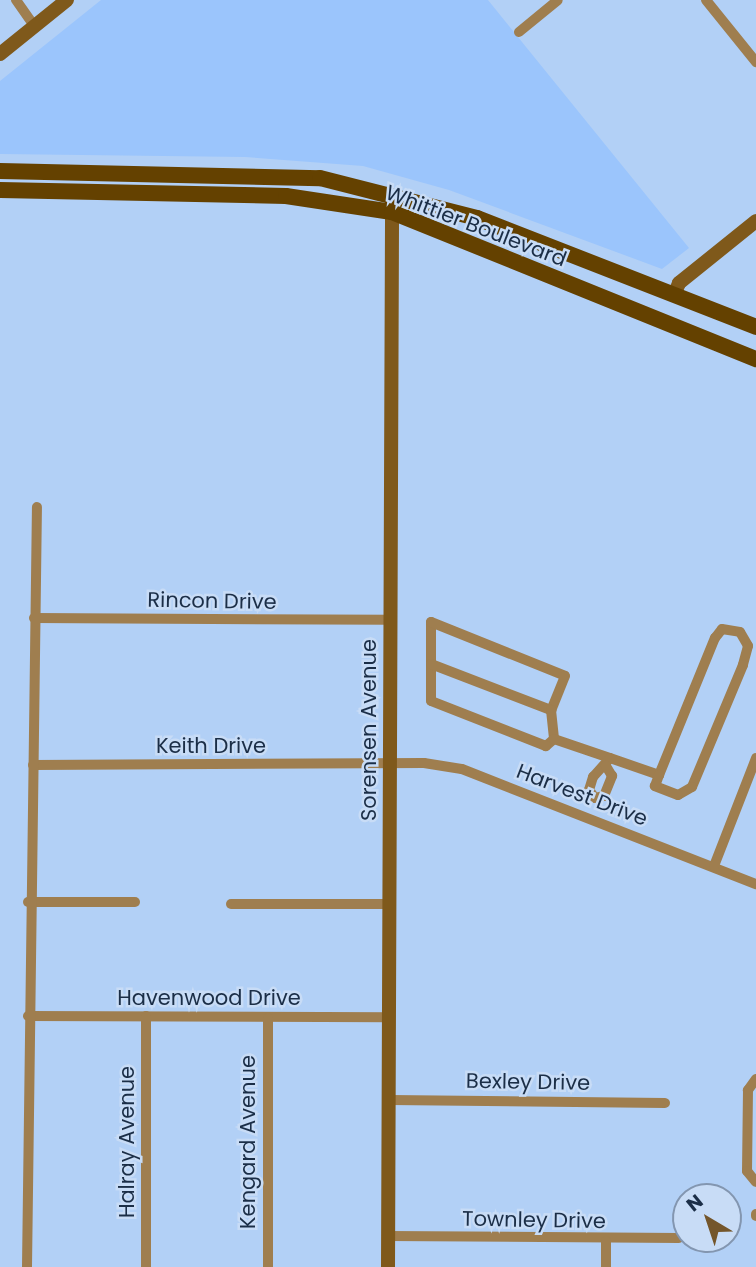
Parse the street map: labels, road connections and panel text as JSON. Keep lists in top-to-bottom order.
{
  "streets": {
    "main road": ["Whittier Boulevard"],
    "street": [
      "Rincon Drive",
      "Sorensen Avenue",
      "Keith Drive",
      "Harvest Drive",
      "Havenwood Drive",
      "Bexley Drive",
      "Halray Avenue",
      "Kengard Avenue",
      "Townley Drive"
    ]
  },
  "crossings": [
    ["Whittier Boulevard", "Sorensen Avenue"],
    ["Rincon Drive", "Sorensen Avenue"],
    ["Sorensen Avenue", "Keith Drive"],
    ["Sorensen Avenue", "Harvest Drive"],
    ["Sorensen Avenue", "Havenwood Drive"],
    ["Sorensen Avenue", "Bexley Drive"],
    ["Sorensen Avenue", "Townley Drive"],
    ["Keith Drive", "Harvest Drive"],
    ["Havenwood Drive", "Halray Avenue"],
    ["Havenwood Drive", "Kengard Avenue"]
  ],
  "north": "top left"
}
